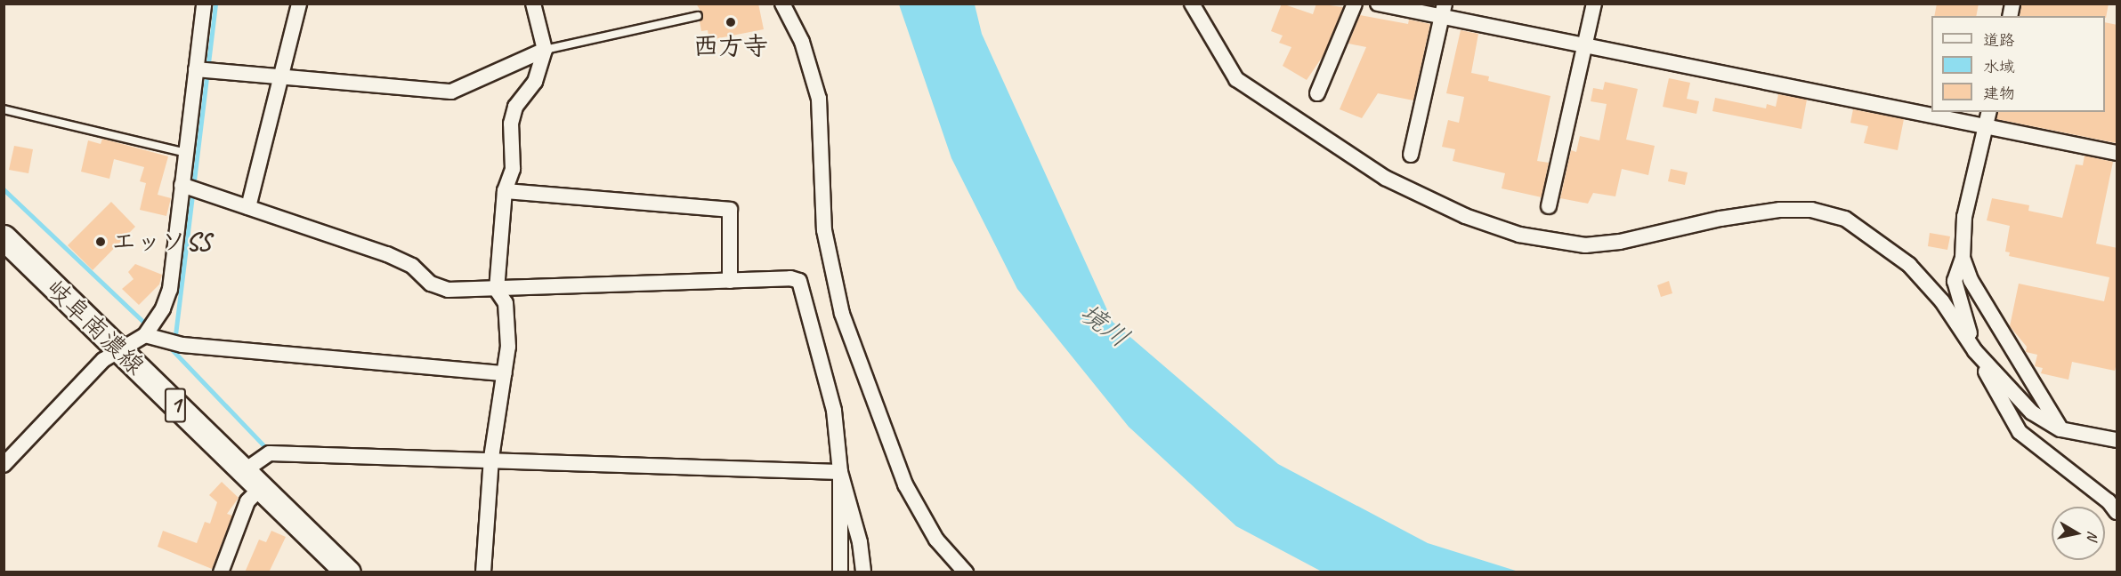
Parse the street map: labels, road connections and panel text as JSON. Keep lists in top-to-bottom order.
{
  "streets": {
    "main road": ["岐阜南濃線", "1"]
  },
  "water": ["境川"],
  "places": ["西方寺", "エッソSS"],
  "legend": ["道路", "水域", "建物"],
  "north": "right"
}
